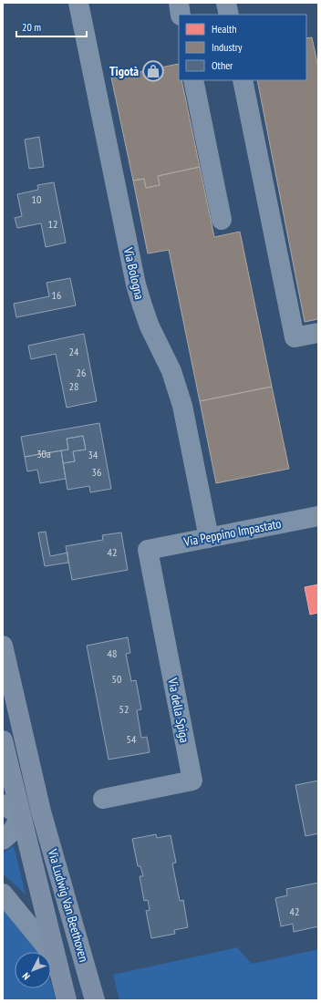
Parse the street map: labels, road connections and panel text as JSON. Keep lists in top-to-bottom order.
{
  "streets": {
    "main road": ["Via Ludwig Van Beethoven"],
    "street": ["Via Bologna", "Via Peppino Impastato", "Via della Spiga"]
  },
  "crossings": [
    ["Via Bologna", "Via Peppino Impastato"],
    ["Via Peppino Impastato", "Via della Spiga"]
  ],
  "places": {
    "shop": ["Tigotà"]
  },
  "house_numbers": [
    "10",
    "12",
    "16",
    "24",
    "26",
    "28",
    "30a",
    "34",
    "36",
    "42",
    "48",
    "50",
    "52",
    "54",
    "42"
  ],
  "legend": ["Health", "Industry", "Other"],
  "scale_bar": "20 m",
  "north": "bottom left"
}
